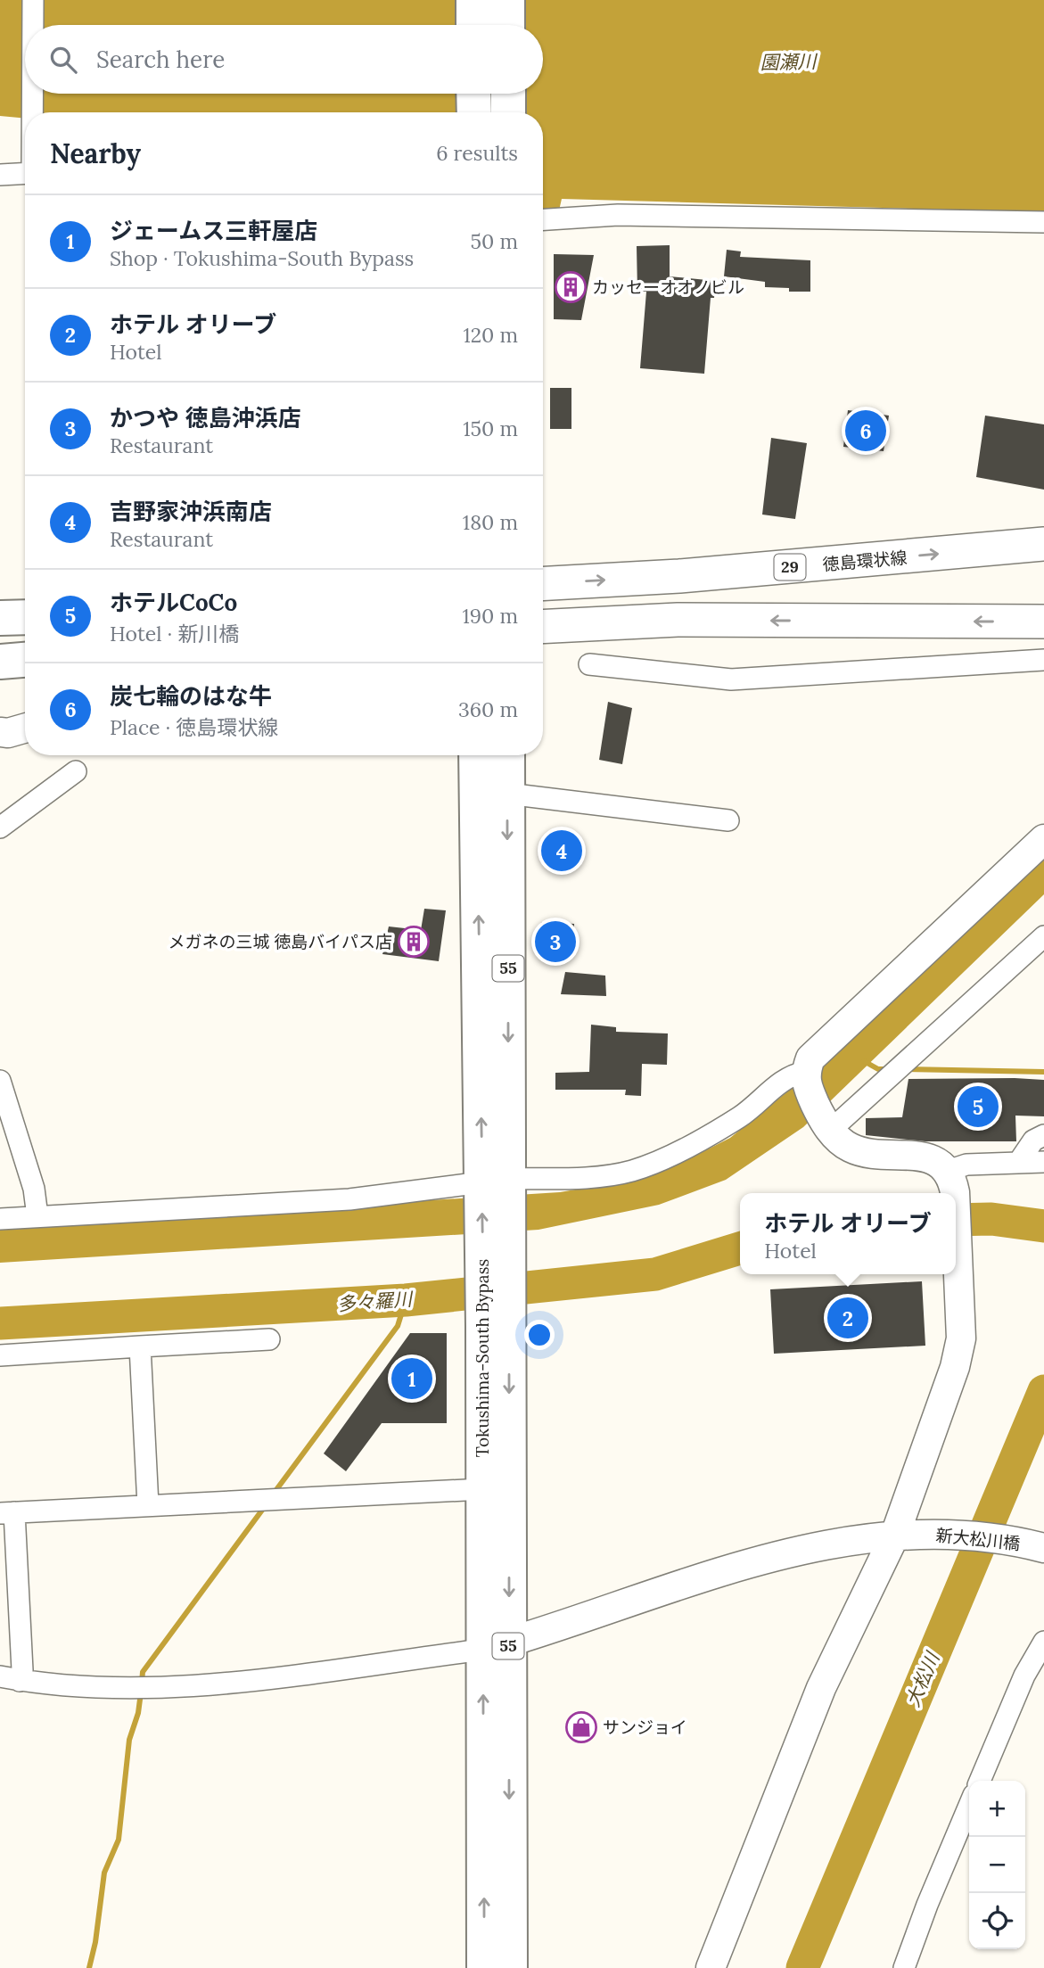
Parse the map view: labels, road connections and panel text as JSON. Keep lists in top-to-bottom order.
{
  "streets": {
    "highway": ["55", "Tokushima-South Bypass"],
    "main road": ["徳島環状線", "29"],
    "street": ["新大松川橋"]
  },
  "crossings": [
    ["Tokushima-South Bypass", "新大松川橋"]
  ],
  "water": ["園瀬川", "多々羅川", "大松川"],
  "places": {
    "building": ["カッセーオオノビル", "メガネの三城 徳島バイパス店"],
    "shop": ["サンジョイ"]
  },
  "page": {
    "search": "Search here",
    "heading": ["Nearby", "6 results"],
    "list": [
      {
        "mark": "1",
        "name": "ジェームス三軒屋店",
        "note": "Shop · Tokushima-South Bypass",
        "value": "50 m"
      },
      {
        "mark": "2",
        "name": "ホテル オリーブ",
        "note": "Hotel",
        "value": "120 m"
      },
      {
        "mark": "3",
        "name": "かつや 徳島沖浜店",
        "note": "Restaurant",
        "value": "150 m"
      },
      {
        "mark": "4",
        "name": "吉野家沖浜南店",
        "note": "Restaurant",
        "value": "180 m"
      },
      {
        "mark": "5",
        "name": "ホテルCoCo",
        "note": "Hotel · 新川橋",
        "value": "190 m"
      },
      {
        "mark": "6",
        "name": "炭七輪のはな牛",
        "note": "Place · 徳島環状線",
        "value": "360 m"
      }
    ],
    "pins": [
      "6",
      "4",
      "3",
      "5",
      "2",
      "1"
    ],
    "popup": ["ホテル オリーブ", "Hotel"],
    "map_buttons": ["+", "−"]
  }
}
